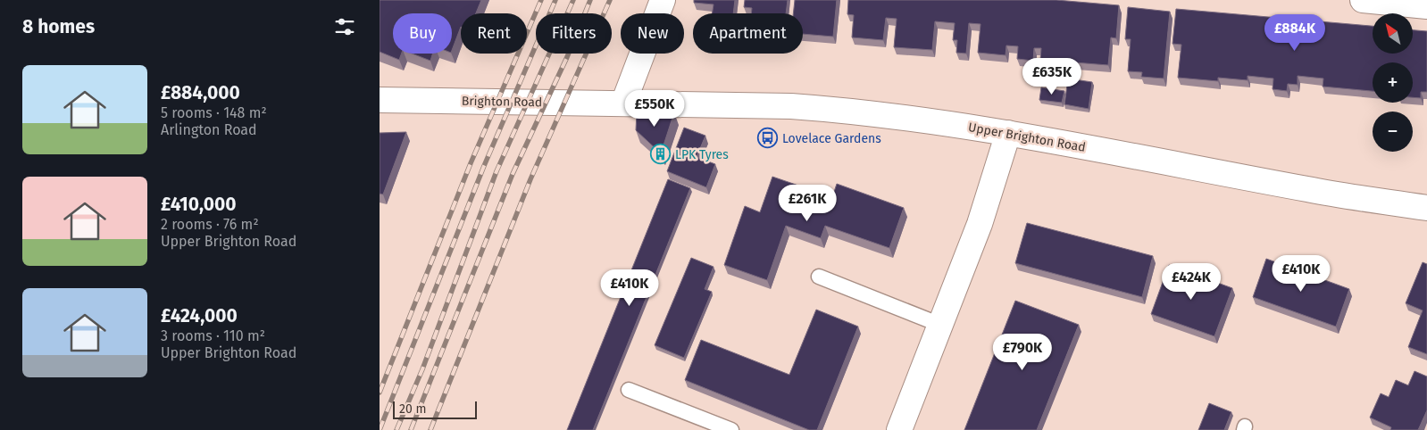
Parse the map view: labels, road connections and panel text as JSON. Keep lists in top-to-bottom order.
{
  "streets": {
    "main road": ["Brighton Road", "Upper Brighton Road"]
  },
  "crossings": [
    ["Brighton Road", "Upper Brighton Road"]
  ],
  "places": {
    "bus stop": ["Lovelace Gardens"],
    "building": ["LPK Tyres"]
  },
  "scale_bar": "20 m",
  "north": "top left",
  "page": {
    "heading": "8 homes",
    "map_buttons": ["+", "−"],
    "chip": [
      "Buy",
      "Rent",
      "Filters",
      "New",
      "Apartment"
    ],
    "price": [
      "£884K",
      "£635K",
      "£550K",
      "£261K",
      "£410K",
      "£424K",
      "£410K",
      "£790K"
    ],
    "list": [
      {
        "name": "£884,000",
        "note": "5 rooms · 148 m² · Arlington Road"
      },
      {
        "name": "£410,000",
        "note": "2 rooms · 76 m² · Upper Brighton Road"
      },
      {
        "name": "£424,000",
        "note": "3 rooms · 110 m² · Upper Brighton Road"
      }
    ],
    "scale": "20 m"
  }
}
